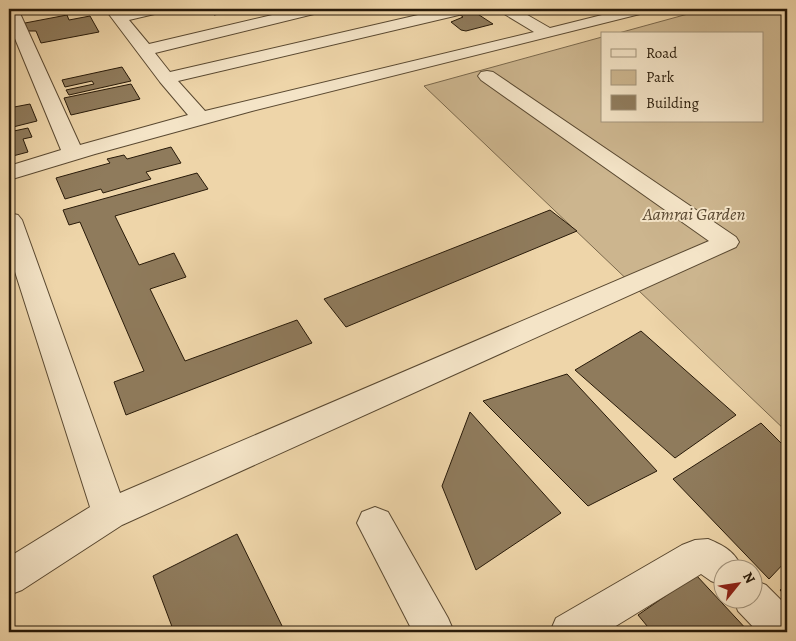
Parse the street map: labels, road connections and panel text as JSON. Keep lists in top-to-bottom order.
{
  "parks": ["Aamrai Garden"],
  "legend": ["Road", "Park", "Building"],
  "north": "top right"
}
